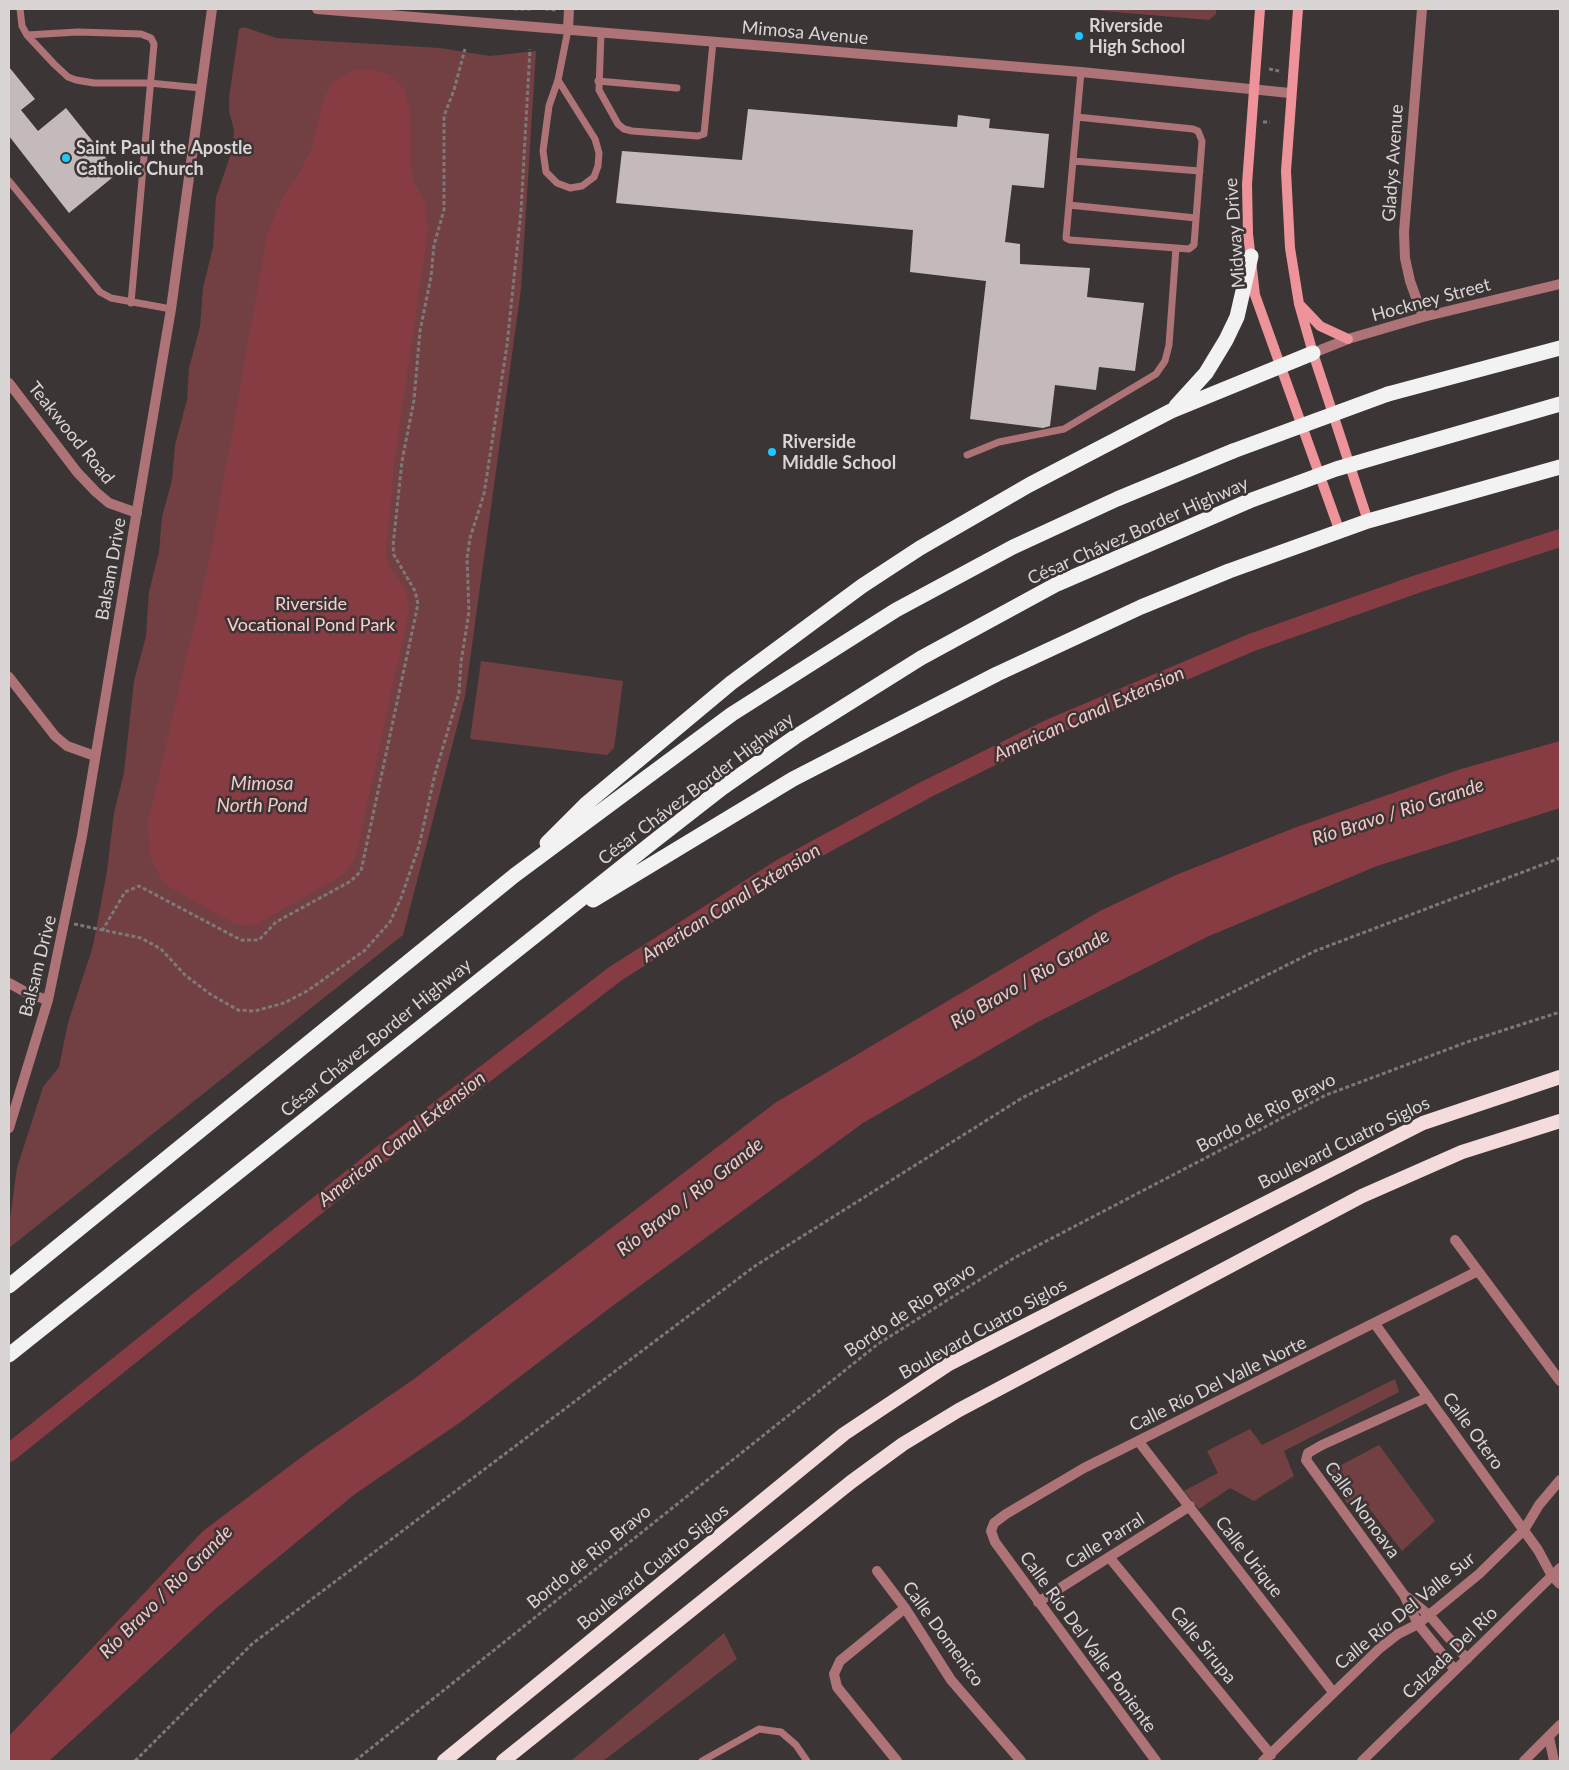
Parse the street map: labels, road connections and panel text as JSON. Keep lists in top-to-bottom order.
{
  "streets": {
    "highway": ["César Chávez Border Highway", "Boulevard Cuatro Siglos"],
    "main road": ["Midway Drive"],
    "street": [
      "Mimosa Avenue",
      "Gladys Avenue",
      "Hockney Street",
      "Teakwood Road",
      "Balsam Drive",
      "Calle Río Del Valle Norte",
      "Calle Otero",
      "Calle Nonoava",
      "Calle Parral",
      "Calle Urique",
      "Calle Río Del Valle Sur",
      "Calle Domenico",
      "Calle Río Del Valle Poniente",
      "Calle Sirupa",
      "Calzada Del Río"
    ],
    "path": ["Bordo de Rio Bravo"]
  },
  "crossings": [
    ["Mimosa Avenue", "Midway Drive"],
    ["Gladys Avenue", "Hockney Street"],
    ["Teakwood Road", "Balsam Drive"],
    ["Calle Río Del Valle Norte", "Calle Otero"],
    ["Calle Río Del Valle Norte", "Calle Urique"],
    ["Calle Río Del Valle Norte", "Calle Río Del Valle Poniente"],
    ["Calle Otero", "Calle Nonoava"],
    ["Calle Otero", "Calle Río Del Valle Sur"],
    ["Calle Otero", "Calzada Del Río"],
    ["Calle Nonoava", "Calle Río Del Valle Sur"],
    ["Calle Nonoava", "Calzada Del Río"],
    ["Calle Parral", "Calle Urique"],
    ["Calle Parral", "Calle Río Del Valle Poniente"],
    ["Calle Parral", "Calle Sirupa"],
    ["Calle Urique", "Calle Río Del Valle Sur"],
    ["Calle Río Del Valle Sur", "Calle Sirupa"]
  ],
  "water": ["American Canal Extension", "Mimosa North Pond", "Río Bravo / Rio Grande"],
  "parks": ["Riverside Vocational Pond Park"],
  "places": ["Riverside High School", "Saint Paul the Apostle Catholic Church", "Riverside Middle School"]
}
